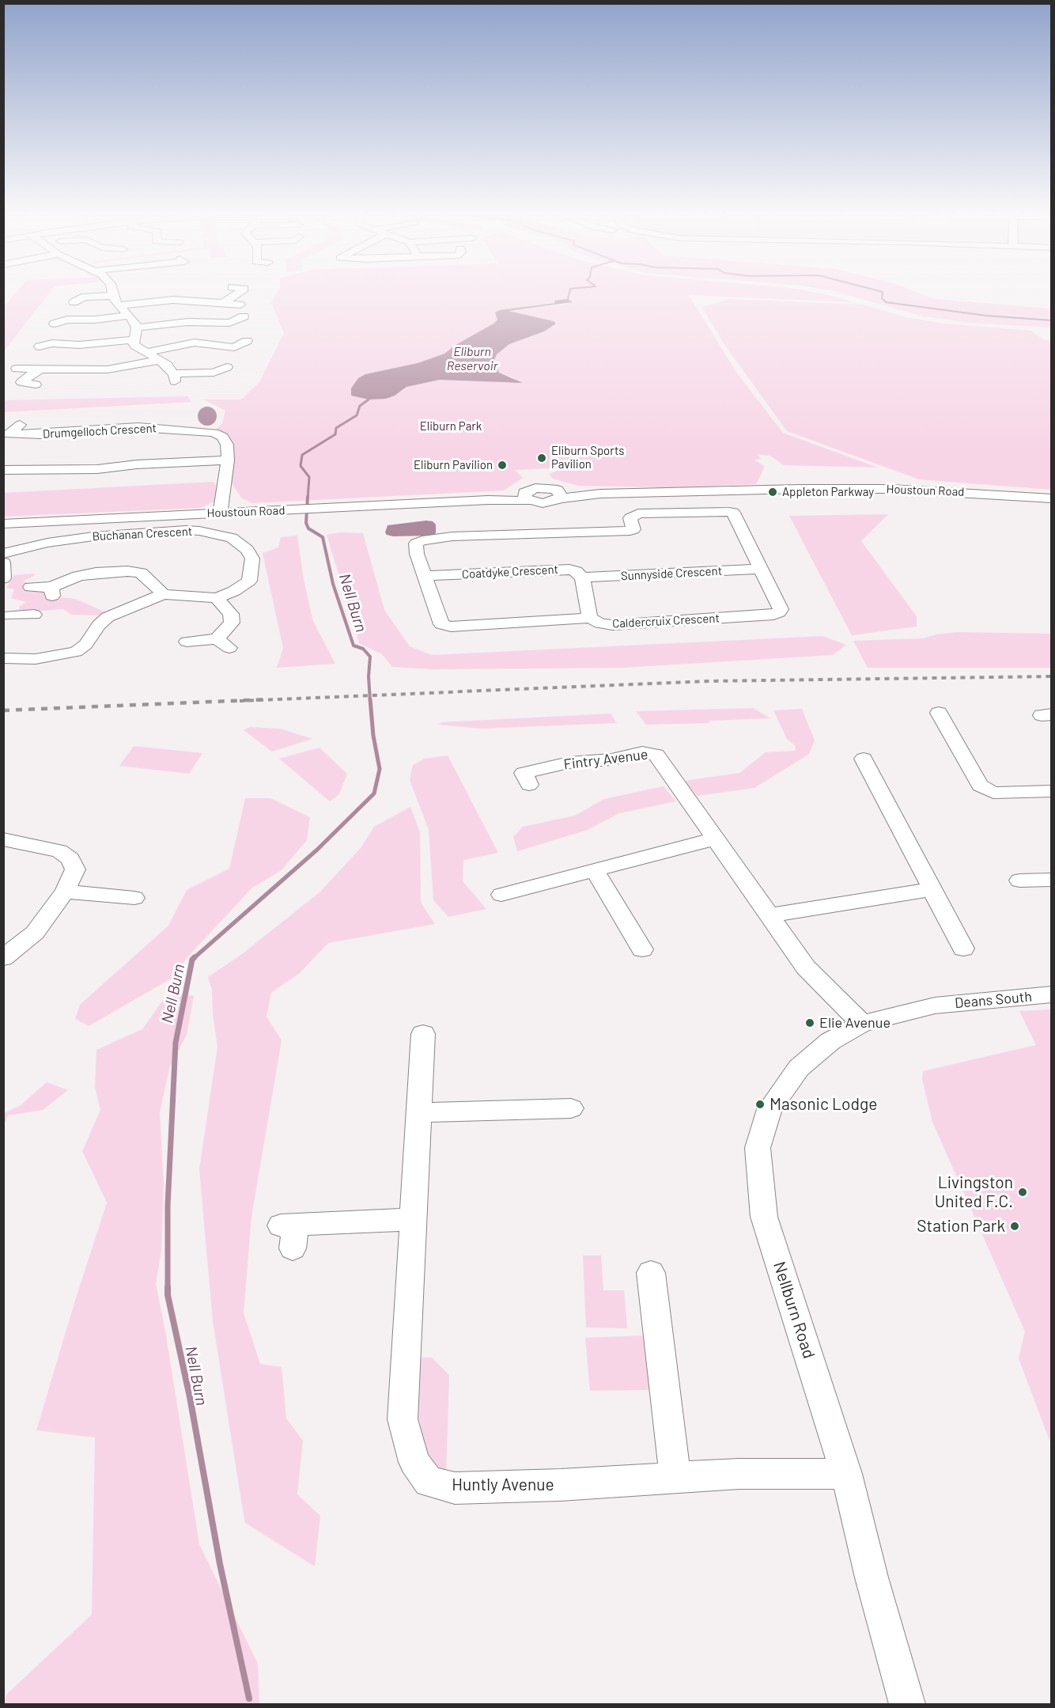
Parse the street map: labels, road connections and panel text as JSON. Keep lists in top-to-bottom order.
{
  "streets": {
    "street": [
      "Drumgelloch Crescent",
      "Houstoun Road",
      "Buchanan Crescent",
      "Coatdyke Crescent",
      "Sunnyside Crescent",
      "Caldercruix Crescent",
      "Fintry Avenue",
      "Deans South",
      "Nellburn Road",
      "Huntly Avenue"
    ]
  },
  "crossings": [
    ["Drumgelloch Crescent", "Houstoun Road"],
    ["Houstoun Road", "Caldercruix Crescent"],
    ["Coatdyke Crescent", "Sunnyside Crescent"],
    ["Coatdyke Crescent", "Caldercruix Crescent"],
    ["Sunnyside Crescent", "Caldercruix Crescent"],
    ["Deans South", "Nellburn Road"],
    ["Nellburn Road", "Huntly Avenue"]
  ],
  "water": ["Eliburn Reservoir", "Nell Burn"],
  "parks": ["Eliburn Park"],
  "places": [
    "Eliburn Sports Pavilion",
    "Eliburn Pavilion",
    "Appleton Parkway",
    "Elie Avenue",
    "Masonic Lodge",
    "Livingston United F.C.",
    "Station Park"
  ]
}
